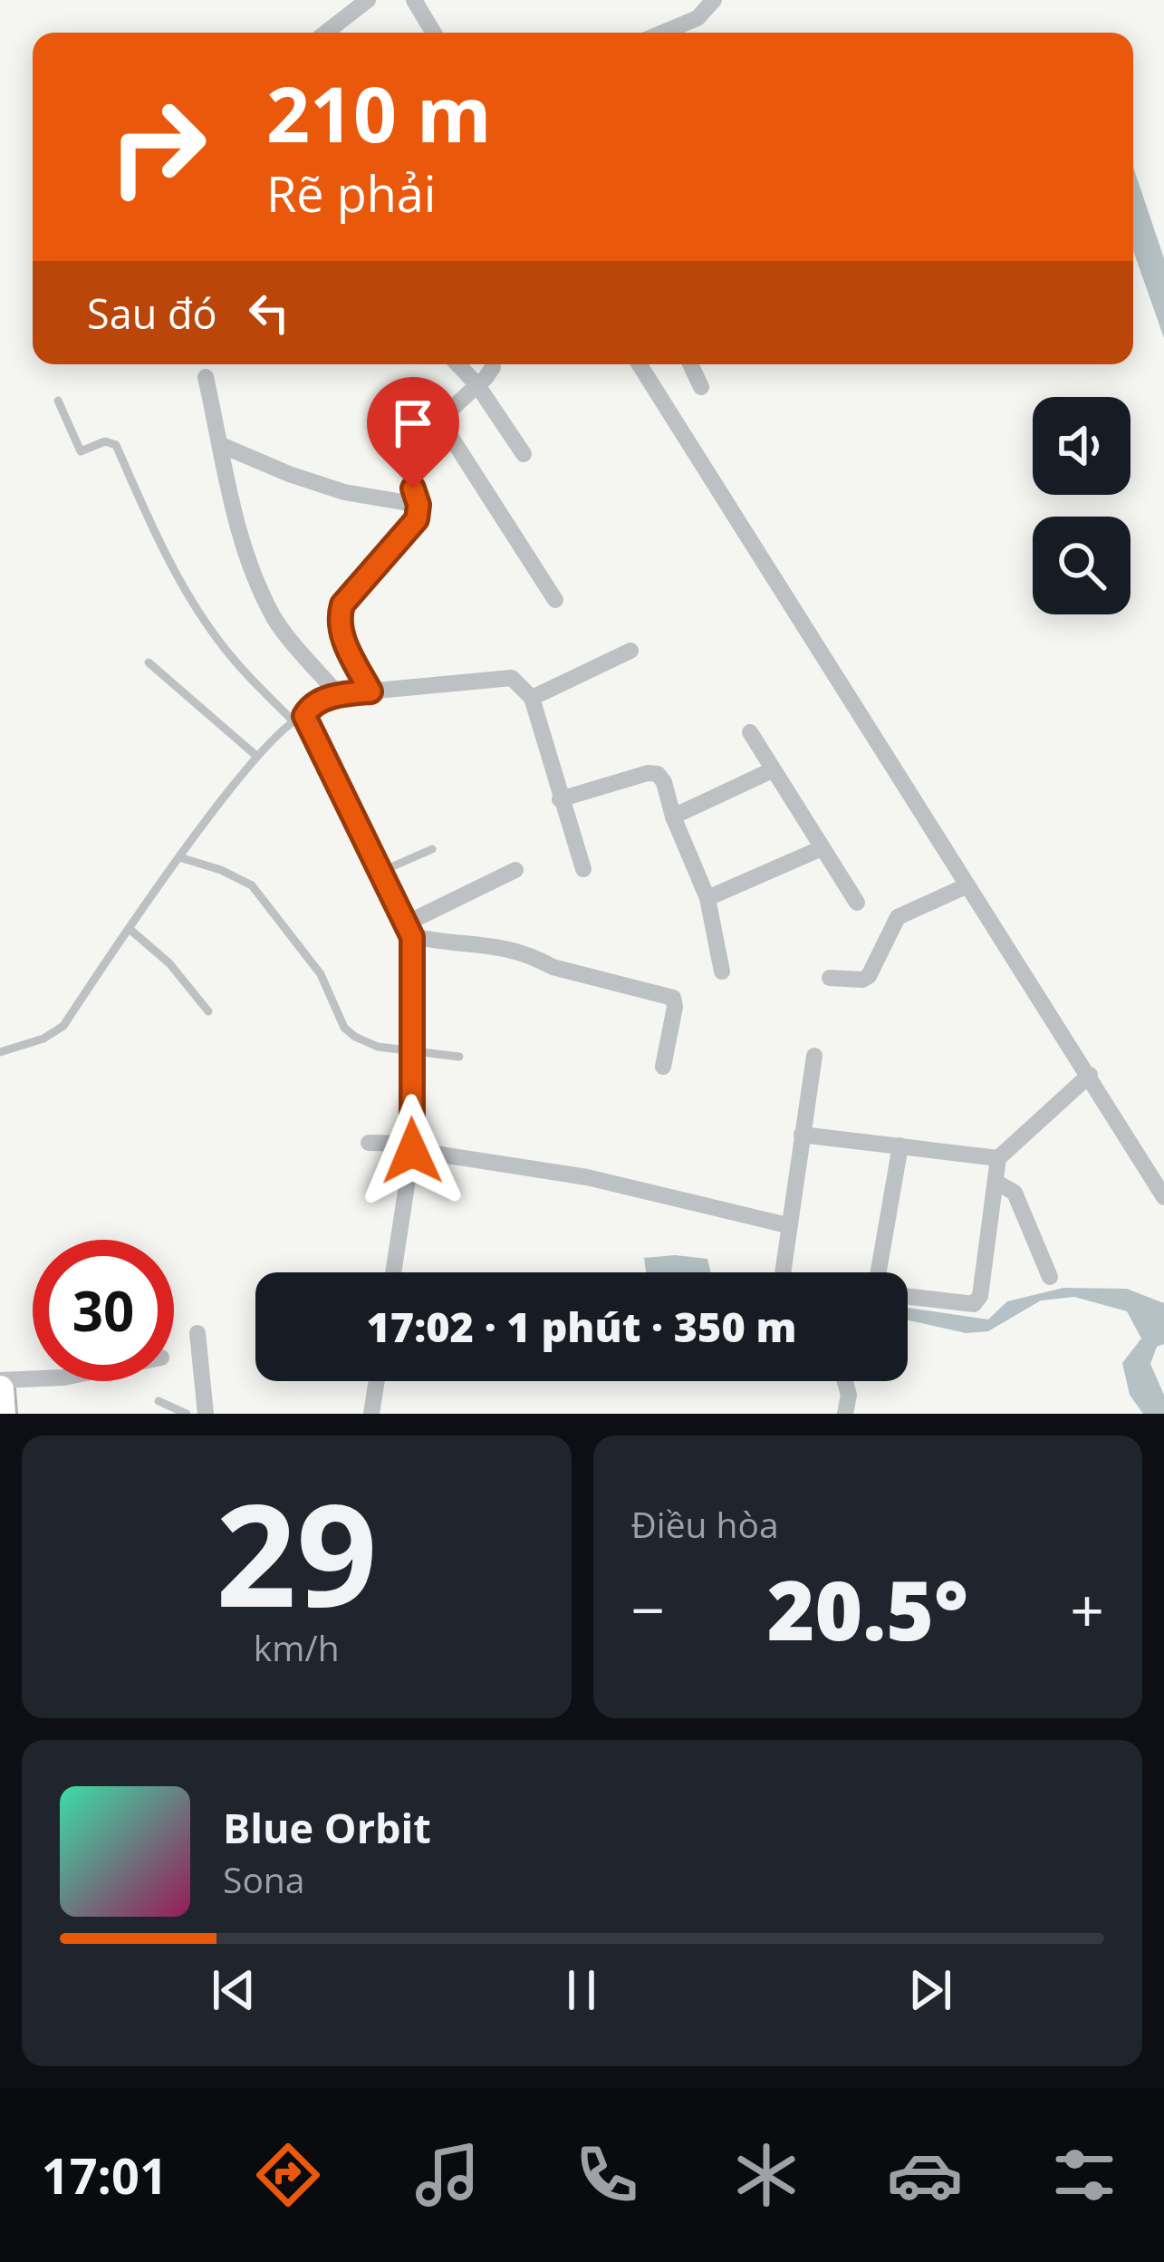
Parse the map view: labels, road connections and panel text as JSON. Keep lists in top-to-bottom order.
{
  "page": {
    "turn": ["210 m", "Rẽ phải"],
    "then": "Sau đó",
    "limit": "30",
    "trip": "17:02 · 1 phút · 350 m",
    "tile": [
      ["29", "km/h"],
      "Điều hòa"
    ],
    "heat": ["−", "20.5°", "+"],
    "song": ["Blue Orbit", "Sona"],
    "tabs": "17:01"
  }
}
